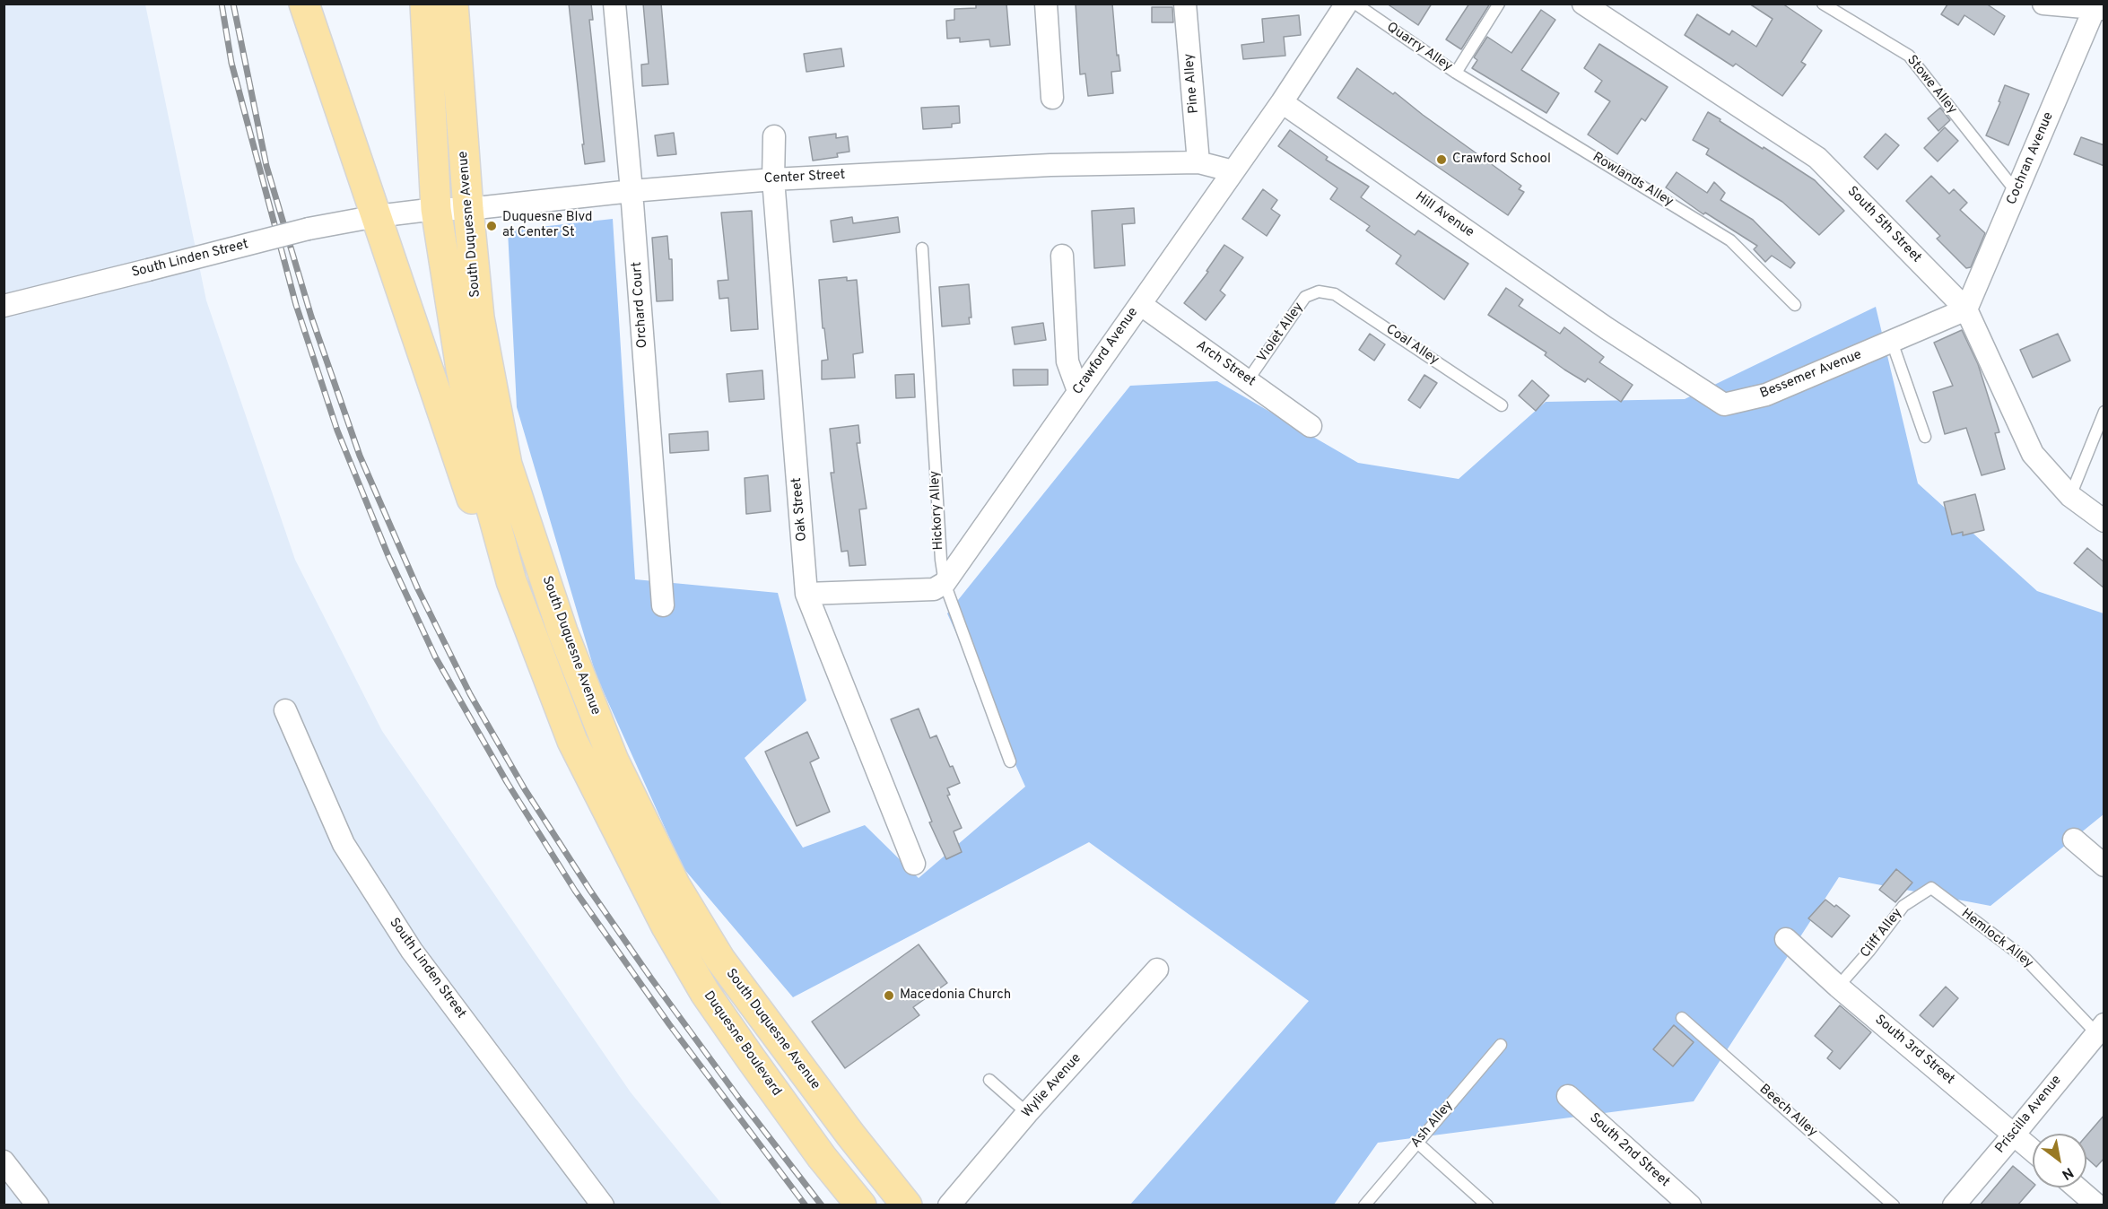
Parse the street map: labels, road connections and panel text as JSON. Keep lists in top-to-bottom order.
{
  "streets": {
    "main road": ["South Duquesne Avenue", "Duquesne Boulevard"],
    "street": [
      "Pine Alley",
      "Cochran Avenue",
      "Center Street",
      "Hill Avenue",
      "South 5th Street",
      "South Linden Street",
      "Orchard Court",
      "Crawford Avenue",
      "Arch Street",
      "Bessemer Avenue",
      "Oak Street",
      "South 3rd Street",
      "Wylie Avenue",
      "Priscilla Avenue",
      "South 2nd Street"
    ],
    "lane": [
      "Quarry Alley",
      "Stowe Alley",
      "Rowlands Alley",
      "Violet Alley",
      "Coal Alley",
      "Hickory Alley",
      "Cliff Alley",
      "Hemlock Alley",
      "Beech Alley",
      "Ash Alley"
    ]
  },
  "crossings": [
    ["Quarry Alley", "Rowlands Alley"],
    ["Pine Alley", "Center Street"],
    ["Stowe Alley", "Cochran Avenue"],
    ["Cochran Avenue", "South 5th Street"],
    ["Cochran Avenue", "Bessemer Avenue"],
    ["Center Street", "South Duquesne Avenue"],
    ["Center Street", "South Linden Street"],
    ["Center Street", "Orchard Court"],
    ["Center Street", "Crawford Avenue"],
    ["Center Street", "Oak Street"],
    ["Hill Avenue", "Crawford Avenue"],
    ["Hill Avenue", "Bessemer Avenue"],
    ["South Duquesne Avenue", "Duquesne Boulevard"],
    ["South 5th Street", "Bessemer Avenue"],
    ["Violet Alley", "Coal Alley"],
    ["Violet Alley", "Arch Street"],
    ["Crawford Avenue", "Arch Street"],
    ["Crawford Avenue", "Hickory Alley"],
    ["Cliff Alley", "Hemlock Alley"],
    ["Cliff Alley", "South 3rd Street"],
    ["Hemlock Alley", "Priscilla Avenue"],
    ["South 3rd Street", "Priscilla Avenue"]
  ],
  "places": ["Crawford School", "Duquesne Blvd at Center St", "Macedonia Church"],
  "north": "bottom right"
}
